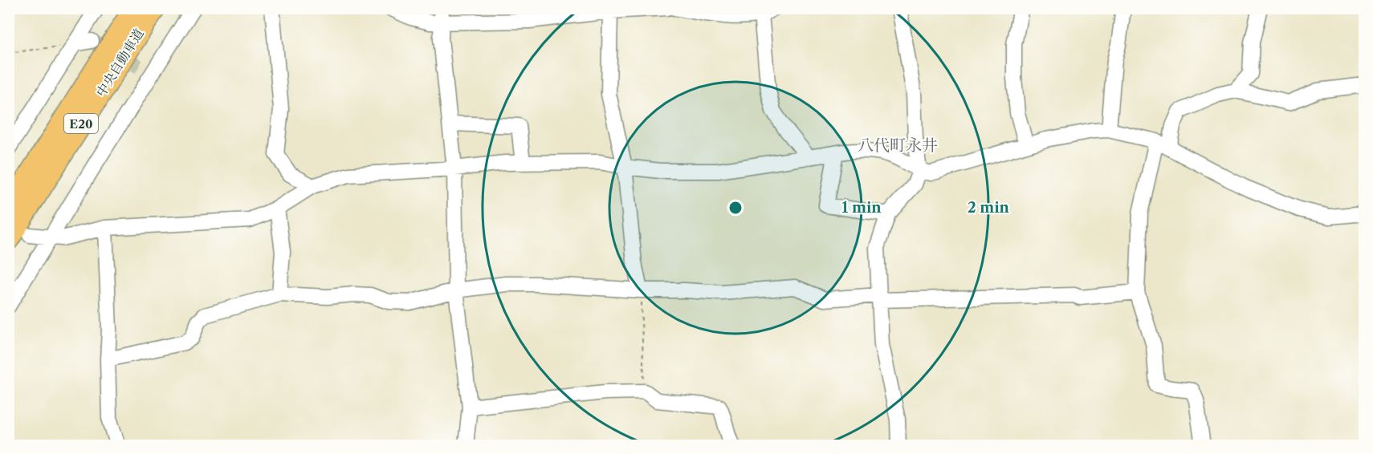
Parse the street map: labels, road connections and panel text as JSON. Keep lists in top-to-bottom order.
{
  "streets": {
    "highway": ["中央自動車道", "E20"]
  },
  "districts": ["八代町永井"],
  "rings": ["1 min", "2 min"]
}
